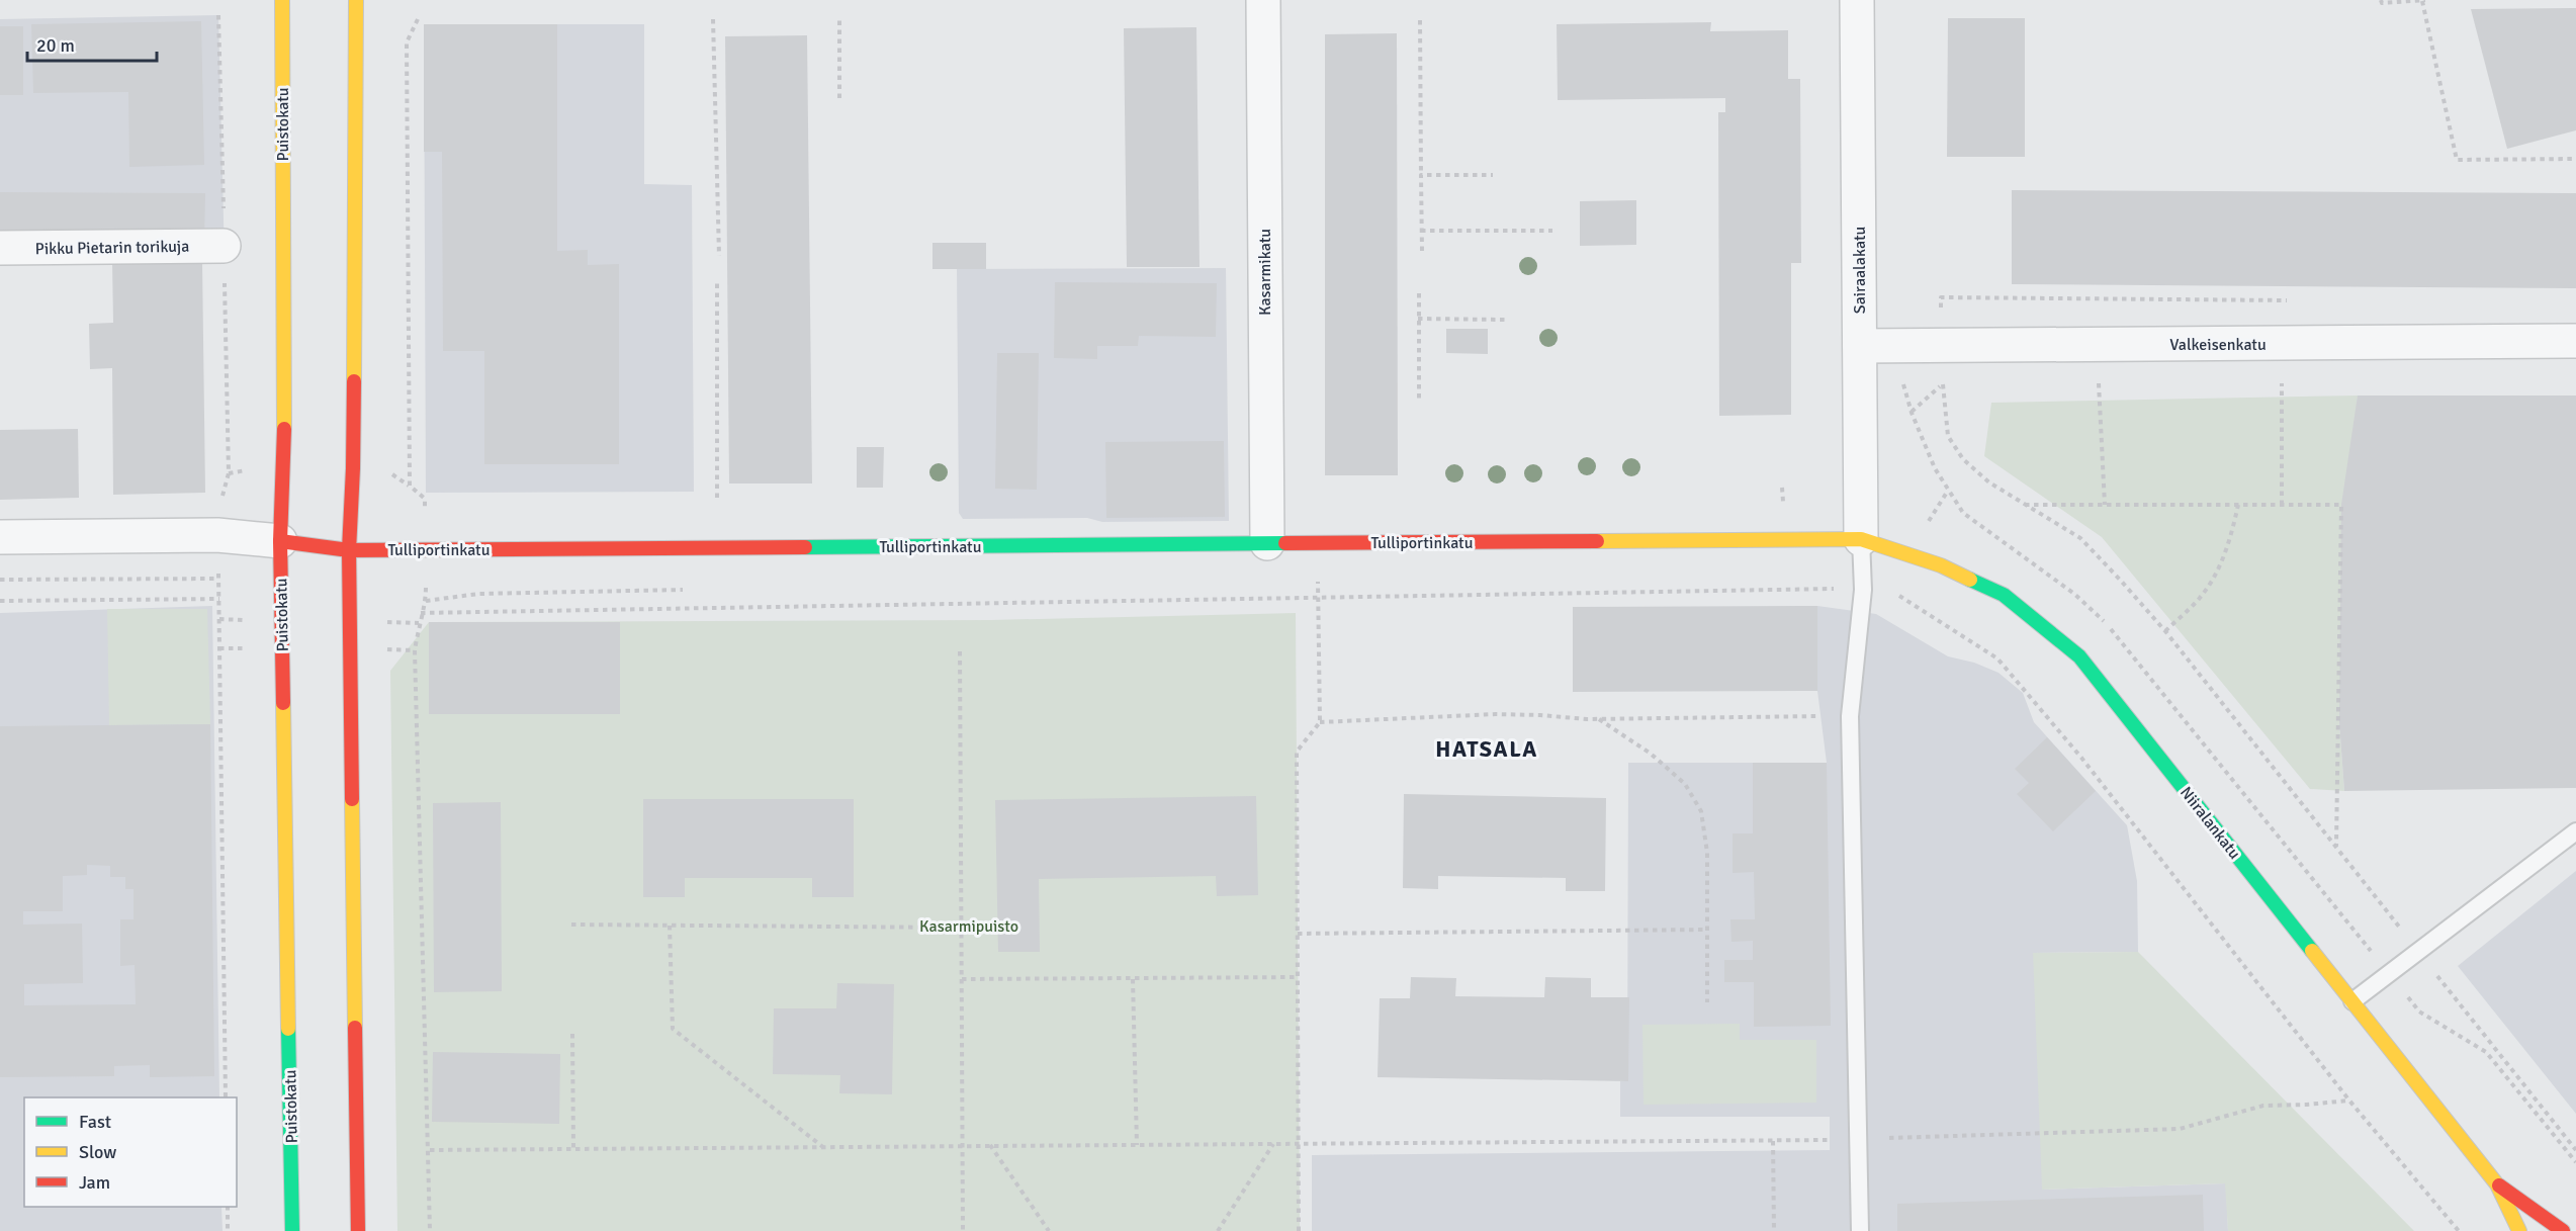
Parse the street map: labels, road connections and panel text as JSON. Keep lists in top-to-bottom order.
{
  "streets": {
    "main road": ["Puistokatu", "Tulliportinkatu", "Niiralankatu"],
    "street": [
      "Pikku Pietarin torikuja",
      "Sairaalakatu",
      "Kasarmikatu",
      "Valkeisenkatu"
    ]
  },
  "crossings": [
    ["Puistokatu", "Tulliportinkatu"],
    ["Sairaalakatu", "Valkeisenkatu"],
    ["Sairaalakatu", "Tulliportinkatu"],
    ["Sairaalakatu", "Niiralankatu"],
    ["Kasarmikatu", "Tulliportinkatu"],
    ["Tulliportinkatu", "Niiralankatu"]
  ],
  "districts": ["HATSALA"],
  "parks": ["Kasarmipuisto"],
  "legend": ["Fast", "Slow", "Jam"],
  "scale_bar": "20 m"
}
